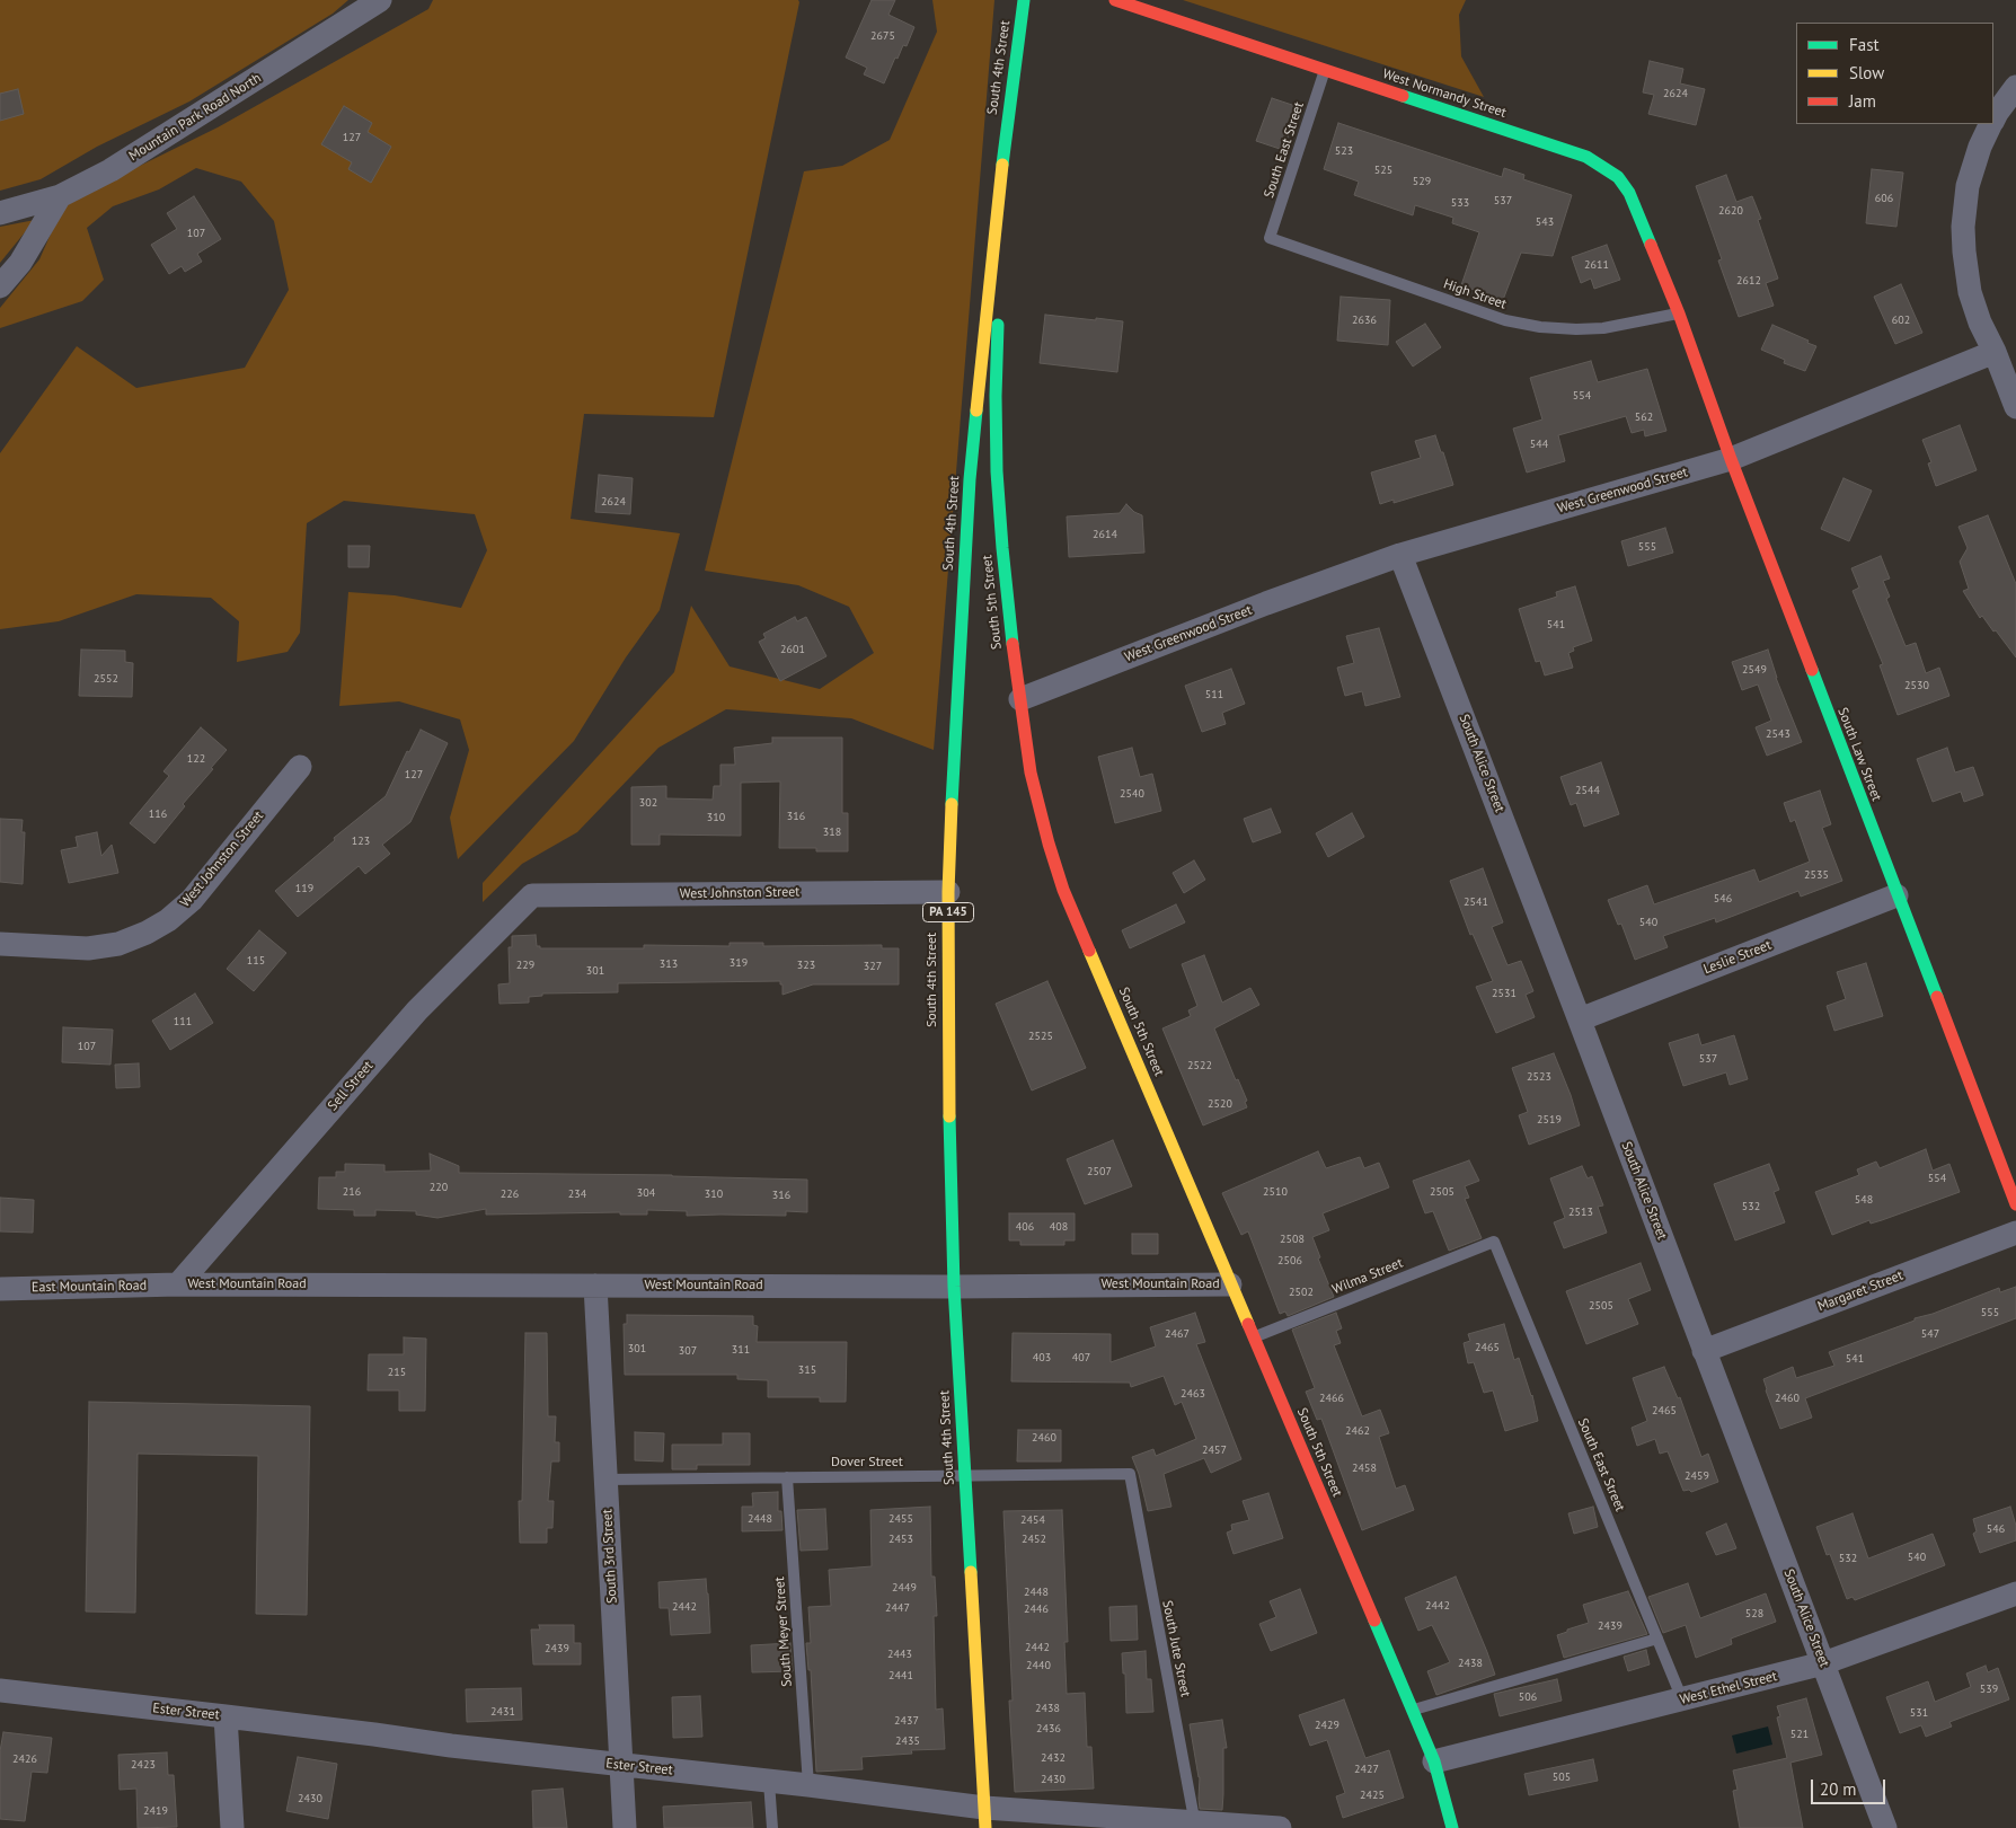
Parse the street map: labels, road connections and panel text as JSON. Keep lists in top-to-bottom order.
{
  "streets": {
    "street": [
      "South 4th Street",
      "West Normandy Street",
      "Mountain Park Road North",
      "West Greenwood Street",
      "South 5th Street",
      "South Law Street",
      "South Alice Street",
      "West Johnston Street",
      "PA 145",
      "Leslie Street",
      "Sell Street",
      "West Mountain Road",
      "East Mountain Road",
      "Margaret Street",
      "South 3rd Street",
      "West Ethel Street",
      "Ester Street"
    ],
    "lane": [
      "South East Street",
      "High Street",
      "Wilma Street",
      "Dover Street",
      "South Meyer Street",
      "South Jute Street"
    ]
  },
  "crossings": [
    ["South 4th Street", "South 5th Street"],
    ["South 4th Street", "West Johnston Street"],
    ["South 4th Street", "West Mountain Road"],
    ["South 4th Street", "Dover Street"],
    ["South 4th Street", "Ester Street"],
    ["West Normandy Street", "South East Street"],
    ["West Normandy Street", "High Street"],
    ["West Normandy Street", "South Law Street"],
    ["South East Street", "High Street"],
    ["South East Street", "Wilma Street"],
    ["South East Street", "West Ethel Street"],
    ["High Street", "South Law Street"],
    ["West Greenwood Street", "South 5th Street"],
    ["West Greenwood Street", "South Law Street"],
    ["West Greenwood Street", "South Alice Street"],
    ["South 5th Street", "Wilma Street"],
    ["South 5th Street", "West Mountain Road"],
    ["South 5th Street", "West Ethel Street"],
    ["South Law Street", "Leslie Street"],
    ["South Alice Street", "Leslie Street"],
    ["South Alice Street", "Margaret Street"],
    ["South Alice Street", "West Ethel Street"],
    ["West Johnston Street", "Sell Street"],
    ["Sell Street", "West Mountain Road"],
    ["Sell Street", "East Mountain Road"],
    ["West Mountain Road", "East Mountain Road"],
    ["West Mountain Road", "South 3rd Street"],
    ["Dover Street", "South 3rd Street"],
    ["Dover Street", "South Meyer Street"],
    ["Dover Street", "South Jute Street"],
    ["South 3rd Street", "Ester Street"],
    ["South Meyer Street", "Ester Street"],
    ["South Jute Street", "Ester Street"]
  ],
  "house_numbers": [
    "2675",
    "2624",
    "127",
    "523",
    "525",
    "529",
    "606",
    "537",
    "533",
    "2620",
    "543",
    "107",
    "2611",
    "2612",
    "2636",
    "602",
    "554",
    "562",
    "544",
    "2624",
    "2614",
    "555",
    "541",
    "2601",
    "2549",
    "2552",
    "2530",
    "511",
    "2543",
    "122",
    "127",
    "2544",
    "2540",
    "302",
    "116",
    "316",
    "310",
    "318",
    "123",
    "2535",
    "119",
    "546",
    "2541",
    "540",
    "115",
    "319",
    "313",
    "229",
    "323",
    "327",
    "301",
    "2531",
    "111",
    "2525",
    "107",
    "537",
    "2522",
    "2523",
    "2520",
    "2519",
    "2507",
    "554",
    "220",
    "216",
    "2510",
    "2505",
    "304",
    "226",
    "234",
    "310",
    "316",
    "548",
    "532",
    "2513",
    "406",
    "408",
    "2508",
    "2506",
    "2502",
    "2505",
    "555",
    "2467",
    "547",
    "2465",
    "301",
    "311",
    "307",
    "403",
    "407",
    "541",
    "315",
    "215",
    "2463",
    "2466",
    "2460",
    "2465",
    "2462",
    "2460",
    "2457",
    "2458",
    "2459",
    "2448",
    "2455",
    "2454",
    "546",
    "2453",
    "2452",
    "540",
    "532",
    "2449",
    "2448",
    "2442",
    "2442",
    "2447",
    "2446",
    "528",
    "2439",
    "2442",
    "2439",
    "2443",
    "2438",
    "2440",
    "2441",
    "539",
    "506",
    "2438",
    "2431",
    "531",
    "2437",
    "2429",
    "2436",
    "521",
    "2435",
    "2432",
    "2426",
    "2423",
    "2427",
    "505",
    "2430",
    "2425",
    "2430",
    "2419"
  ],
  "legend": ["Fast", "Slow", "Jam"],
  "scale_bar": "20 m"
}
